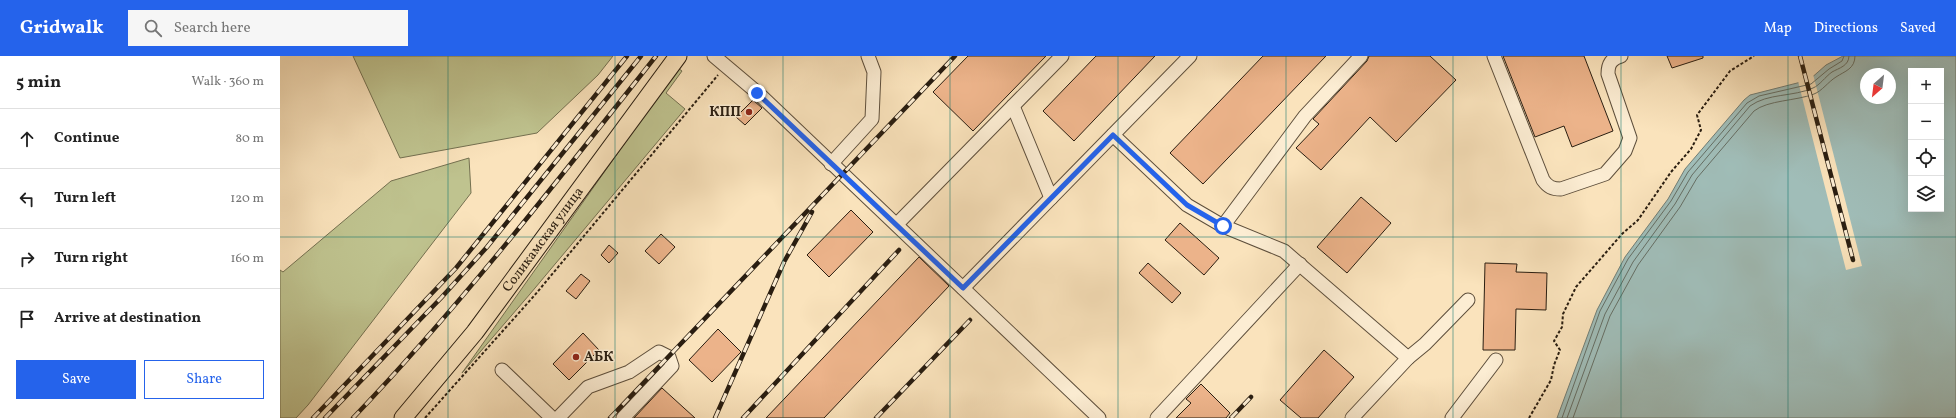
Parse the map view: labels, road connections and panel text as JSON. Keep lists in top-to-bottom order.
{
  "streets": {
    "main road": ["Соликамская улица"]
  },
  "places": ["КПП", "АБК"],
  "north": "bottom left",
  "page": {
    "header": "Gridwalk",
    "search": "Search here",
    "nav": ["Map", "Directions", "Saved"],
    "heading": ["5 min", "Walk · 360 m"],
    "map_buttons": ["+", "−"],
    "list": [
      ["Continue", "80 m"],
      ["Turn left", "120 m"],
      ["Turn right", "160 m"],
      "Arrive at destination"
    ],
    "buttons": ["Save", "Share"]
  }
}
